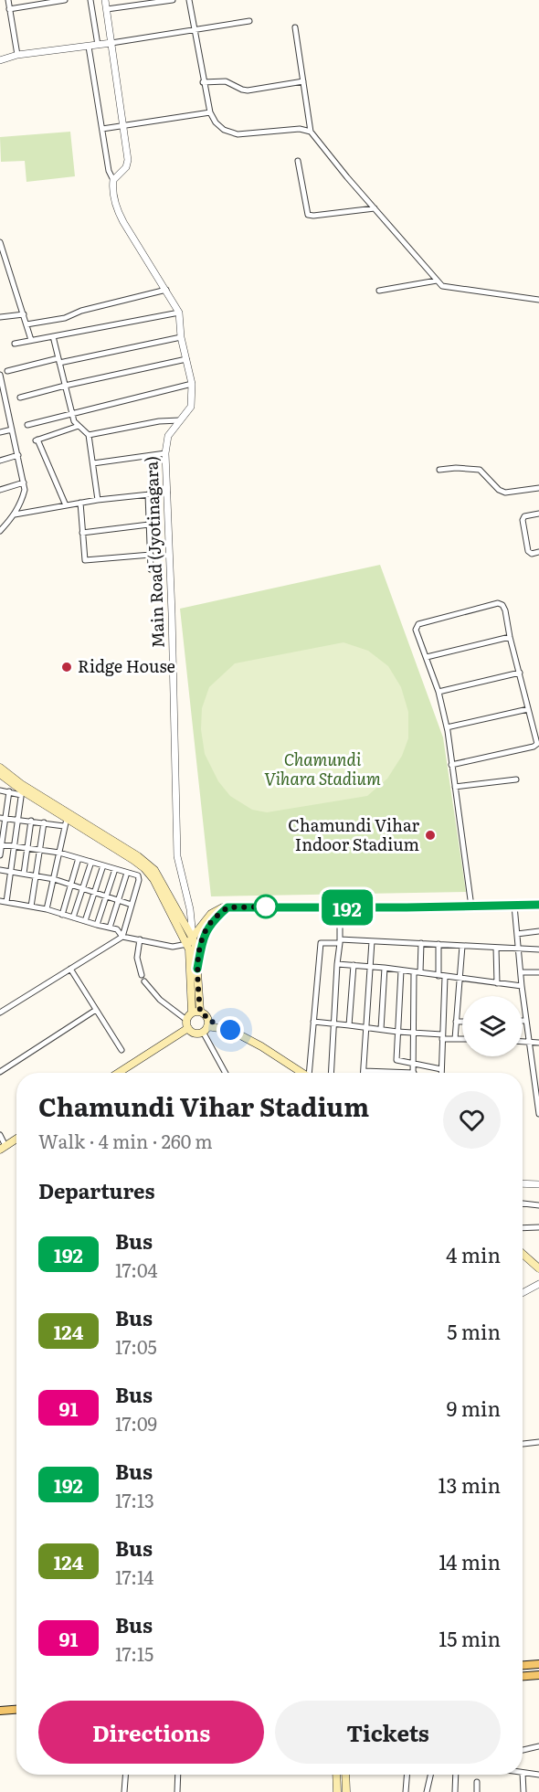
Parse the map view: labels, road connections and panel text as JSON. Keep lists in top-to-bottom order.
{
  "streets": {
    "street": ["Main Road (Jyotinagara)"]
  },
  "parks": ["Chamundi Vihara Stadium"],
  "places": ["Ridge House", "Chamundi Vihar Indoor Stadium"],
  "lines": ["bus line 192"],
  "page": {
    "on_map": "192",
    "heading": [
      ["Chamundi Vihar Stadium", "Walk · 4 min · 260 m"],
      "Departures"
    ],
    "list": [
      {
        "mark": "192",
        "name": "Bus",
        "note": "17:04",
        "value": "4 min"
      },
      {
        "mark": "124",
        "name": "Bus",
        "note": "17:05",
        "value": "5 min"
      },
      {
        "mark": "91",
        "name": "Bus",
        "note": "17:09",
        "value": "9 min"
      },
      {
        "mark": "192",
        "name": "Bus",
        "note": "17:13",
        "value": "13 min"
      },
      {
        "mark": "124",
        "name": "Bus",
        "note": "17:14",
        "value": "14 min"
      },
      {
        "mark": "91",
        "name": "Bus",
        "note": "17:15",
        "value": "15 min"
      }
    ],
    "buttons": ["Directions", "Tickets"]
  }
}
